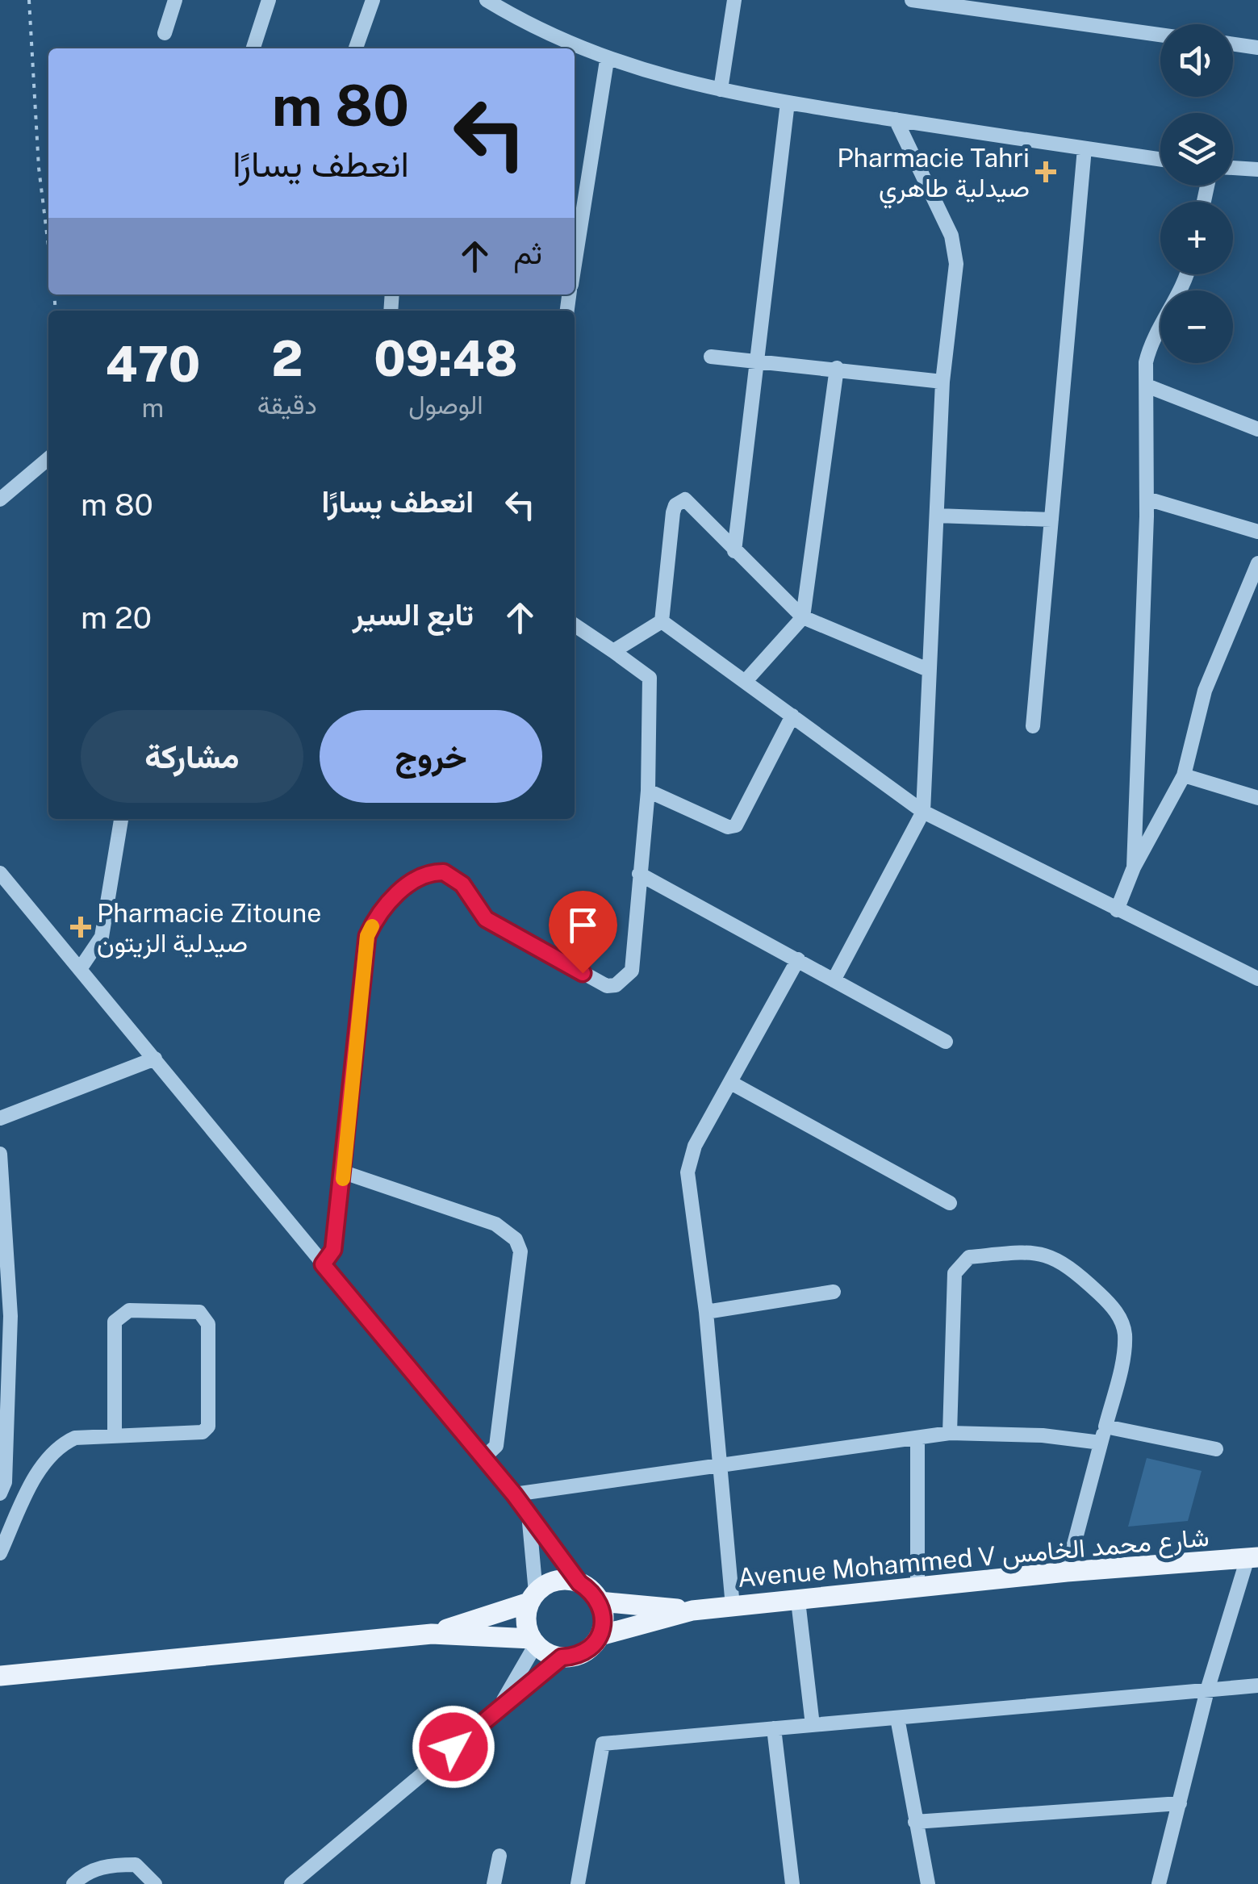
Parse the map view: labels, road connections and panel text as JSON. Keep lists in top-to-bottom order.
{
  "streets": {
    "main road": ["Avenue Mohammed V شارع محمد الخامس"]
  },
  "places": {
    "health": ["Pharmacie Tahri صيدلية طاهري", "Pharmacie Zitoune صيدلية الزيتون"]
  },
  "page": {
    "map_buttons": ["+", "−"],
    "turn": ["80 m", "انعطف يسارًا"],
    "then": "ثم",
    "eta": [
      "09:48",
      "الوصول",
      "2",
      "دقيقة",
      "470",
      "m"
    ],
    "list": [
      {
        "name": "انعطف يسارًا",
        "value": "80 m"
      },
      {
        "name": "تابع السير",
        "value": "20 m"
      }
    ],
    "buttons": ["خروج", "مشاركة"]
  }
}
